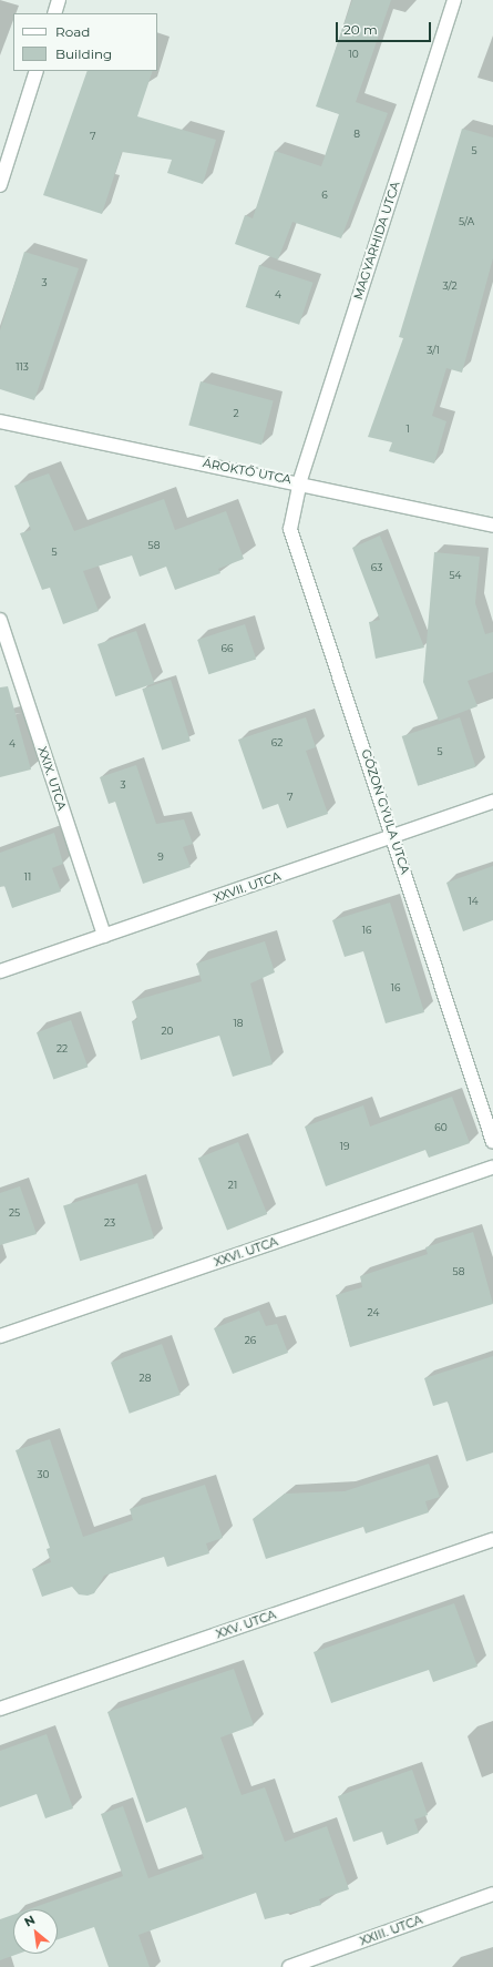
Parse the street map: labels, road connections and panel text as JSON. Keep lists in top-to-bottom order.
{
  "streets": {
    "street": [
      "MAGYARHIDA UTCA",
      "ÁROKTŐ UTCA",
      "XXIX. UTCA",
      "GÓZON GYULA UTCA",
      "XXVII. UTCA",
      "XXVI. UTCA",
      "XXV. UTCA",
      "XXIII. UTCA"
    ]
  },
  "crossings": [
    ["MAGYARHIDA UTCA", "ÁROKTŐ UTCA"],
    ["MAGYARHIDA UTCA", "GÓZON GYULA UTCA"],
    ["ÁROKTŐ UTCA", "GÓZON GYULA UTCA"],
    ["XXIX. UTCA", "XXVII. UTCA"],
    ["GÓZON GYULA UTCA", "XXVII. UTCA"]
  ],
  "house_numbers": [
    "10",
    "8",
    "7",
    "5",
    "6",
    "5/A",
    "3",
    "3/2",
    "4",
    "3/1",
    "113",
    "2",
    "1",
    "58",
    "5",
    "63",
    "54",
    "66",
    "62",
    "4",
    "5",
    "3",
    "7",
    "9",
    "11",
    "14",
    "16",
    "16",
    "18",
    "20",
    "22",
    "60",
    "19",
    "21",
    "25",
    "23",
    "58",
    "24",
    "26",
    "28",
    "30"
  ],
  "legend": ["Road", "Building"],
  "scale_bar": "20 m",
  "north": "top left"
}
